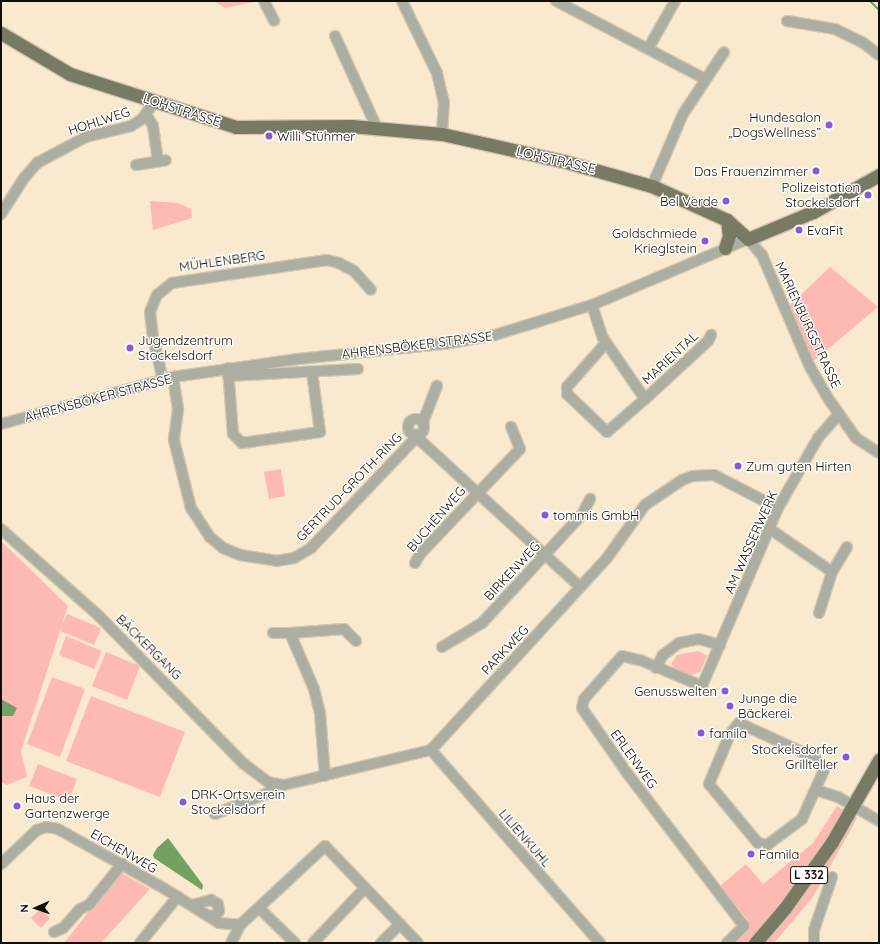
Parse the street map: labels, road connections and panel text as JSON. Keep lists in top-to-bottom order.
{
  "streets": {
    "main road": ["LOHSTRASSE", "AHRENSBÖKER STRASSE", "L 332"],
    "street": [
      "HOHLWEG",
      "MÜHLENBERG",
      "MARIENBURGSTRASSE",
      "MARIENTAL",
      "GERTRUD-GROTH-RING",
      "BUCHENWEG",
      "AM WASSERWERK",
      "BIRKENWEG",
      "BÄCKERGANG",
      "PARKWEG",
      "ERLENWEG",
      "LILIENKUHL",
      "EICHENWEG"
    ]
  },
  "crossings": [
    ["LOHSTRASSE", "HOHLWEG"],
    ["LOHSTRASSE", "MARIENBURGSTRASSE"],
    ["LOHSTRASSE", "AHRENSBÖKER STRASSE"],
    ["MÜHLENBERG", "AHRENSBÖKER STRASSE"],
    ["MARIENBURGSTRASSE", "AHRENSBÖKER STRASSE"],
    ["MARIENBURGSTRASSE", "AM WASSERWERK"],
    ["AHRENSBÖKER STRASSE", "MARIENTAL"],
    ["AHRENSBÖKER STRASSE", "GERTRUD-GROTH-RING"],
    ["GERTRUD-GROTH-RING", "BUCHENWEG"],
    ["BUCHENWEG", "BIRKENWEG"],
    ["BUCHENWEG", "PARKWEG"],
    ["AM WASSERWERK", "PARKWEG"],
    ["AM WASSERWERK", "ERLENWEG"],
    ["PARKWEG", "LILIENKUHL"]
  ],
  "places": [
    "Hundesalon „DogsWellness”",
    "Willi Stühmer",
    "Das Frauenzimmer",
    "Polizeistation Stockelsdorf",
    "Bel Verde",
    "EvaFit",
    "Goldschmiede Krieglstein",
    "Jugendzentrum Stockelsdorf",
    "Zum guten Hirten",
    "tommis GmbH",
    "Genusswelten",
    "Junge die Bäckerei.",
    "famila",
    "Stockelsdorfer Grillteller",
    "DRK-Ortsverein Stockelsdorf",
    "Haus der Gartenzwerge",
    "Famila"
  ],
  "north": "left"
}
